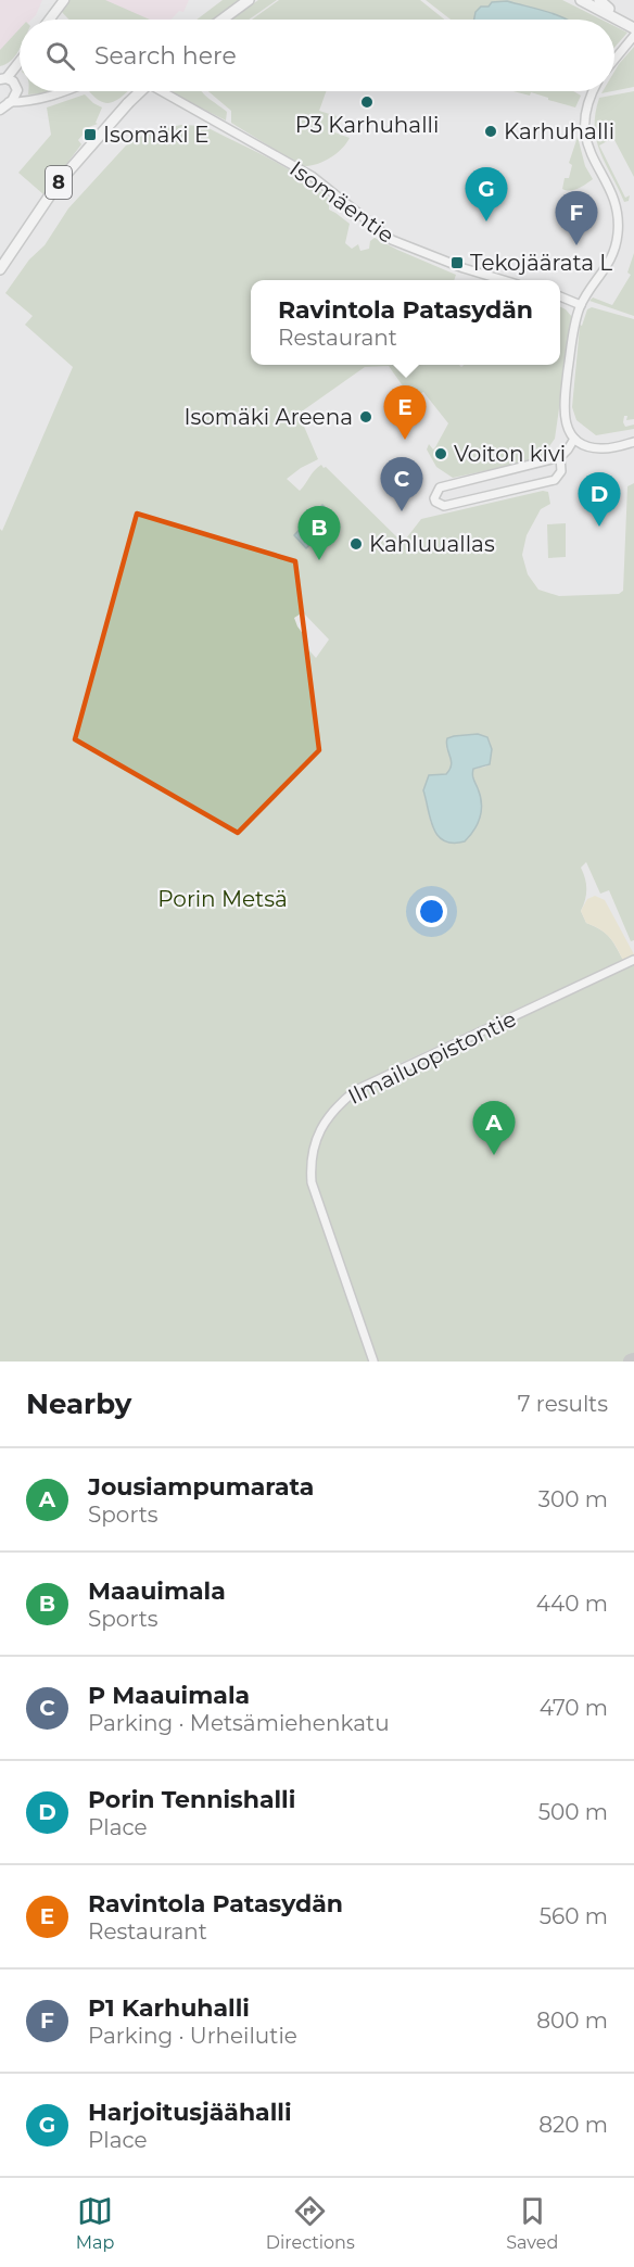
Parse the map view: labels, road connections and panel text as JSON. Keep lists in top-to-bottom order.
{
  "streets": {
    "highway": ["8"],
    "street": ["Isomäentie", "Ilmailuopistontie"]
  },
  "parks": ["Porin Metsä"],
  "places": {
    "other": [
      "P3 Karhuhalli",
      "Karhuhalli",
      "Isomäki Areena",
      "Voiton kivi",
      "Kahluuallas"
    ],
    "transit": ["Isomäki E", "Tekojäärata L"]
  },
  "page": {
    "search": "Search here",
    "pins": [
      "G",
      "F",
      "E",
      "C",
      "D",
      "B",
      "A"
    ],
    "popup": ["Ravintola Patasydän", "Restaurant"],
    "heading": ["Nearby", "7 results"],
    "list": [
      {
        "mark": "A",
        "name": "Jousiampumarata",
        "note": "Sports",
        "value": "300 m"
      },
      {
        "mark": "B",
        "name": "Maauimala",
        "note": "Sports",
        "value": "440 m"
      },
      {
        "mark": "C",
        "name": "P Maauimala",
        "note": "Parking · Metsämiehenkatu",
        "value": "470 m"
      },
      {
        "mark": "D",
        "name": "Porin Tennishalli",
        "note": "Place",
        "value": "500 m"
      },
      {
        "mark": "E",
        "name": "Ravintola Patasydän",
        "note": "Restaurant",
        "value": "560 m"
      },
      {
        "mark": "F",
        "name": "P1 Karhuhalli",
        "note": "Parking · Urheilutie",
        "value": "800 m"
      },
      {
        "mark": "G",
        "name": "Harjoitusjäähalli",
        "note": "Place",
        "value": "820 m"
      }
    ],
    "nav": ["Map", "Directions", "Saved"]
  }
}
